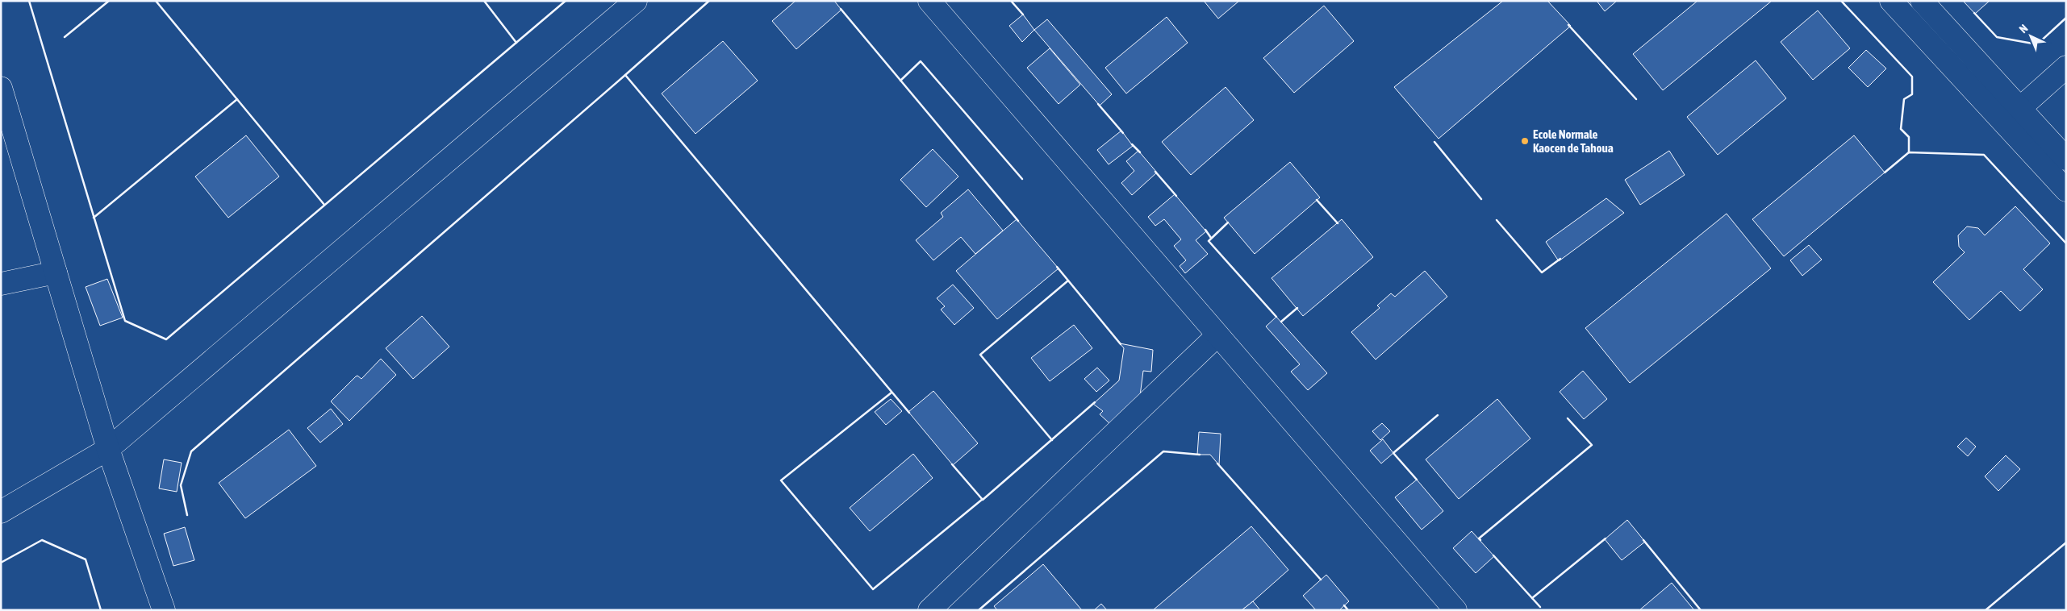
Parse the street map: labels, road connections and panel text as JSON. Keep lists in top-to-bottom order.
{
  "places": ["Ecole Normale Kaocen de Tahoua"],
  "north": "top left"
}
